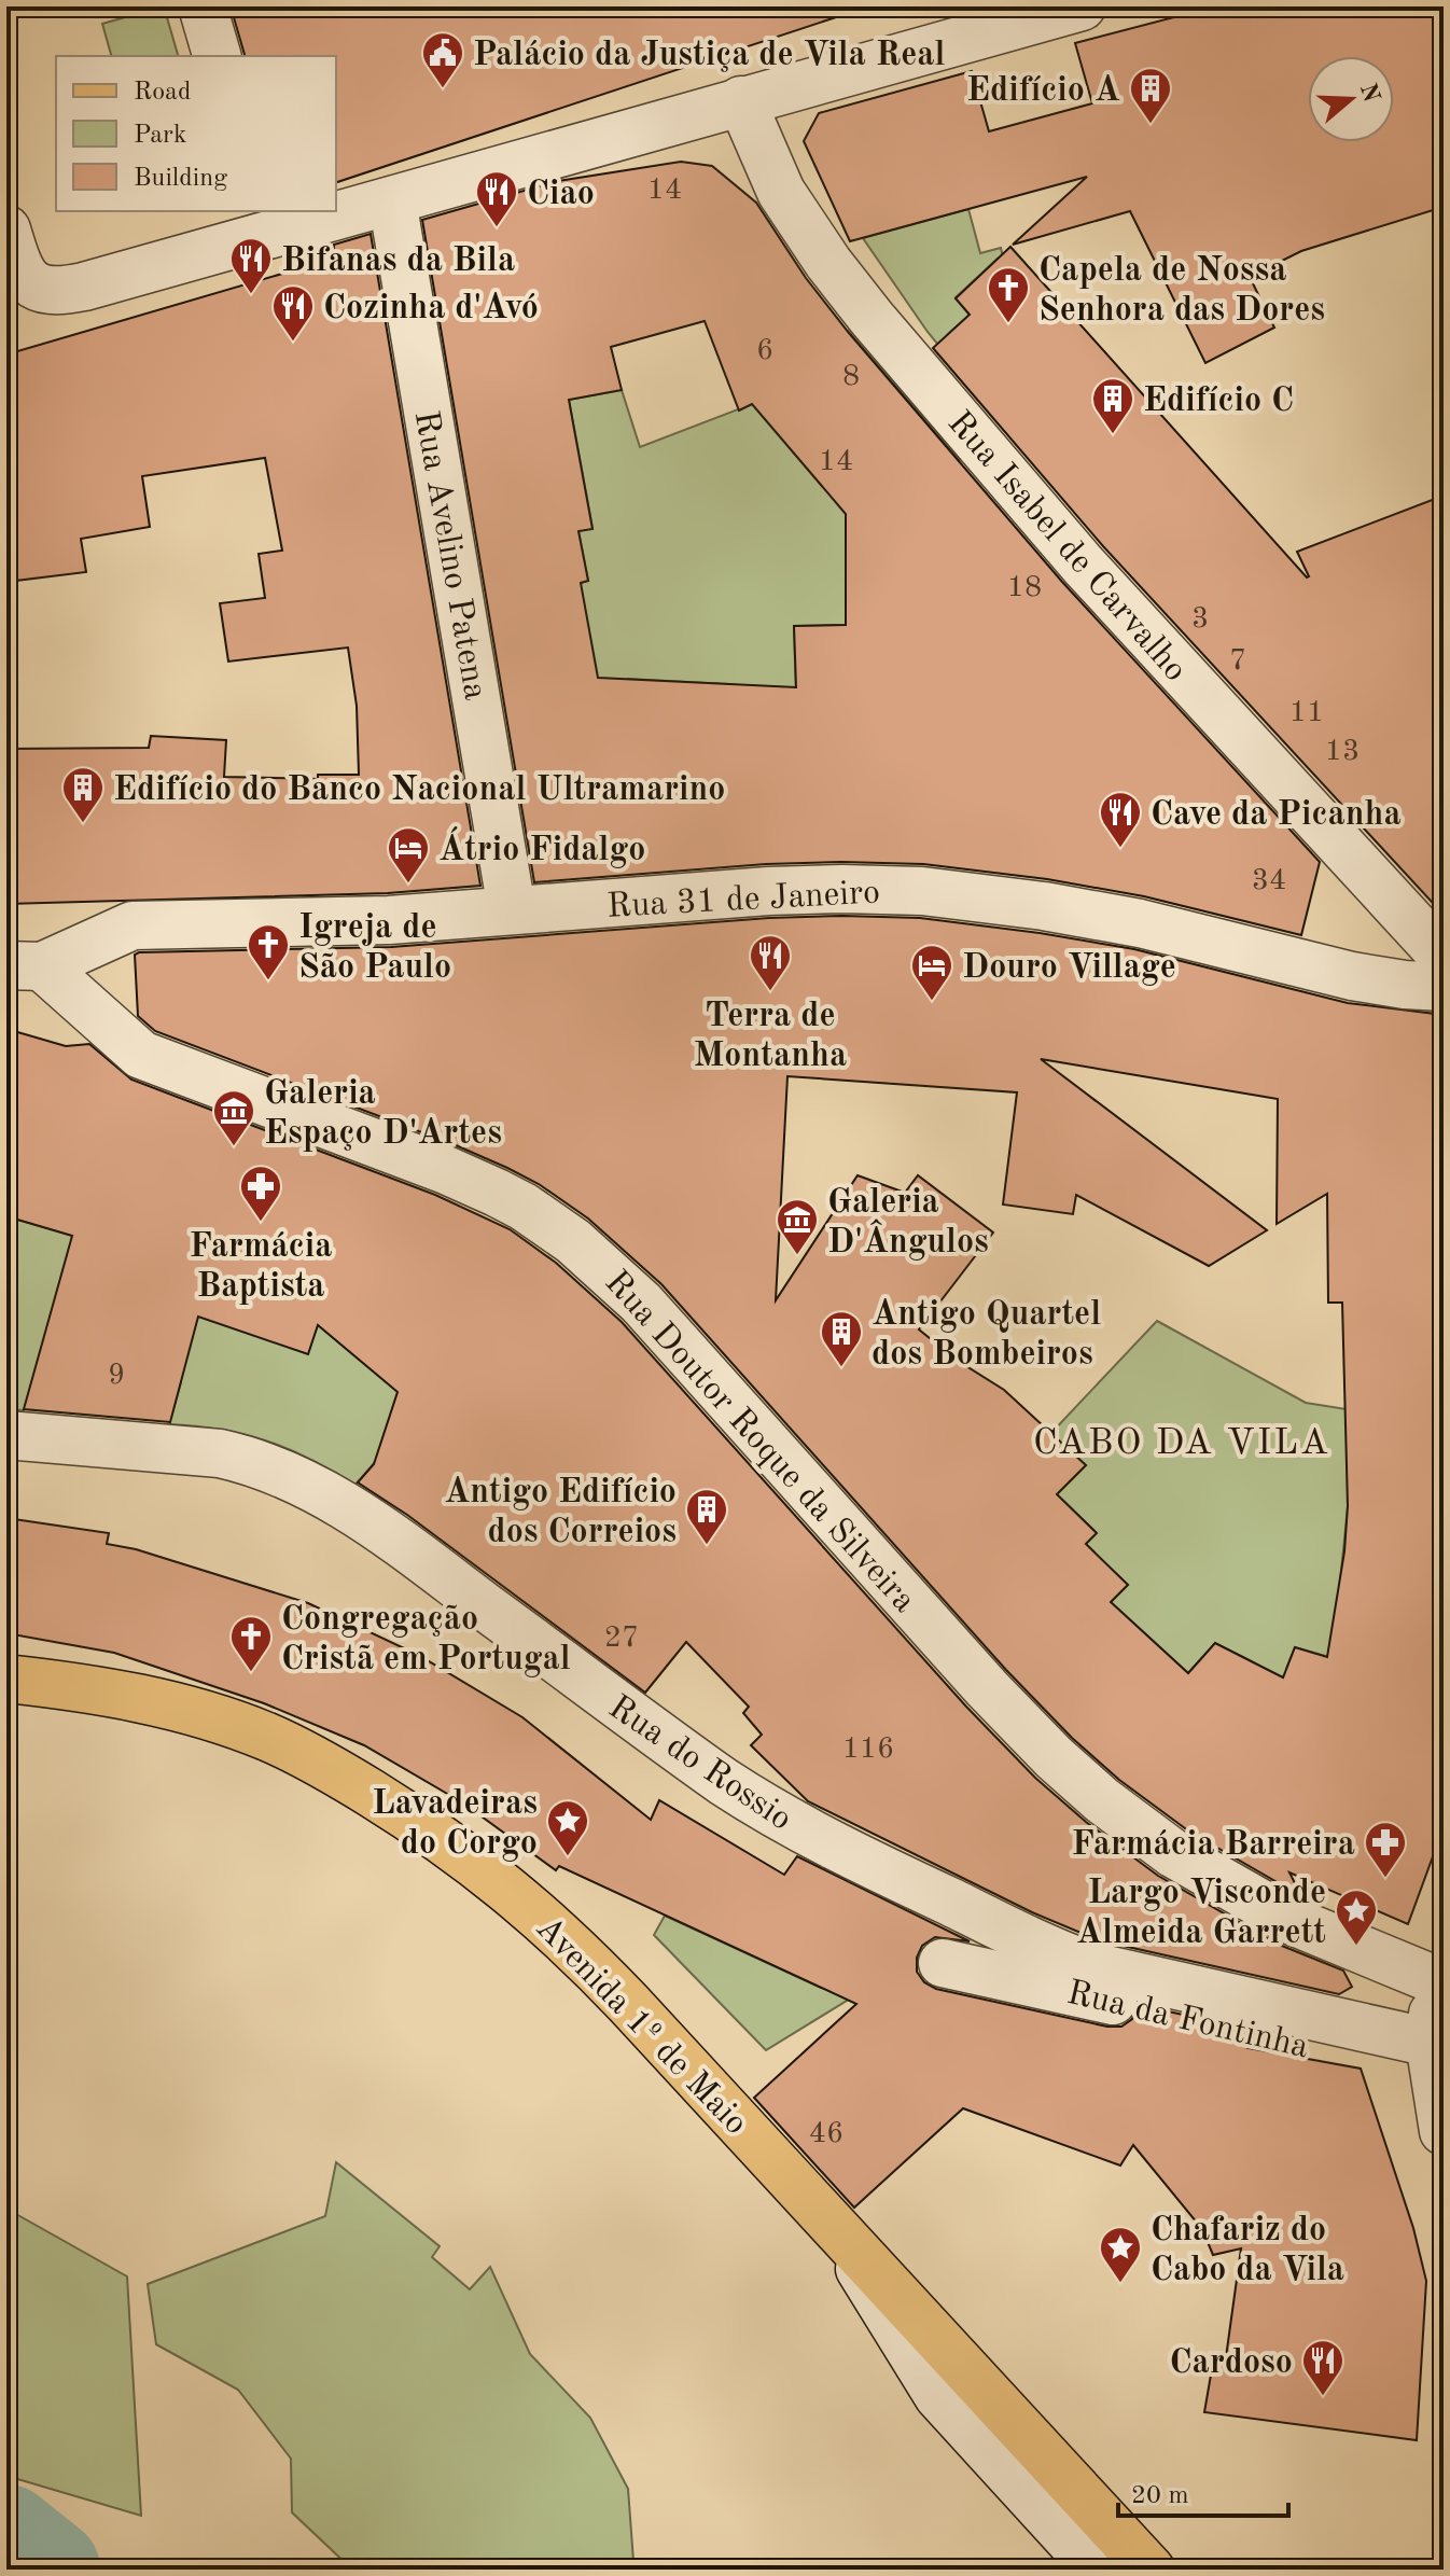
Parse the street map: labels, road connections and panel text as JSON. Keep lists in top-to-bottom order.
{
  "streets": {
    "main road": ["Avenida 1º de Maio"],
    "street": [
      "Rua Isabel de Carvalho",
      "Rua Avelino Patena",
      "Rua 31 de Janeiro",
      "Rua Doutor Roque da Silveira",
      "Rua do Rossio",
      "Rua da Fontinha"
    ]
  },
  "crossings": [
    ["Rua Avelino Patena", "Rua 31 de Janeiro"],
    ["Rua 31 de Janeiro", "Rua Doutor Roque da Silveira"],
    ["Rua do Rossio", "Rua da Fontinha"]
  ],
  "districts": ["CABO DA VILA"],
  "places": {
    "public building": ["Palácio da Justiça de Vila Real"],
    "building": [
      "Edifício A",
      "Edifício C",
      "Edifício do Banco Nacional Ultramarino",
      "Antigo Quartel dos Bombeiros",
      "Antigo Edifício dos Correios"
    ],
    "restaurant": [
      "Ciao",
      "Bifanas da Bila",
      "Cozinha d'Avó",
      "Cave da Picanha",
      "Terra de Montanha",
      "Cardoso"
    ],
    "church": ["Capela de Nossa Senhora das Dores", "Igreja de São Paulo", "Congregação Cristã em Portugal"],
    "hotel": ["Átrio Fidalgo", "Douro Village"],
    "museum": ["Galeria Espaço D'Artes", "Galeria D'Ângulos"],
    "pharmacy": ["Farmácia Baptista", "Farmácia Barreira"],
    "place": ["Lavadeiras do Corgo", "Largo Visconde Almeida Garrett", "Chafariz do Cabo da Vila"]
  },
  "house_numbers": [
    "14",
    "6",
    "8",
    "14",
    "18",
    "3",
    "7",
    "11",
    "13",
    "34",
    "9",
    "27",
    "116",
    "46"
  ],
  "legend": ["Road", "Park", "Building"],
  "scale_bar": "20 m",
  "north": "right"
}
